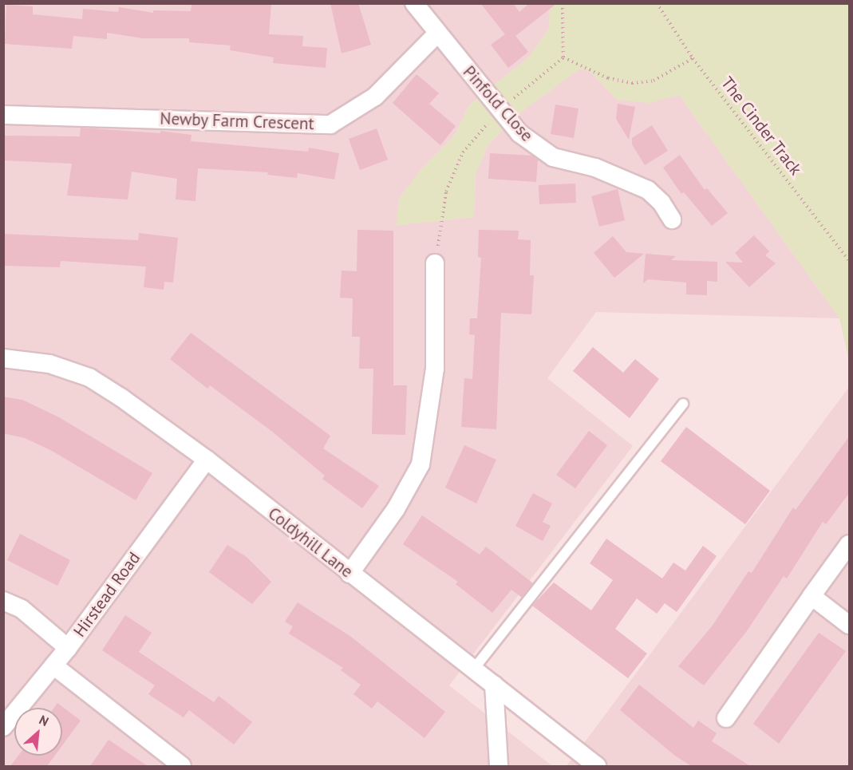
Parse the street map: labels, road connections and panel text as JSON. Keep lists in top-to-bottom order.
{
  "streets": {
    "street": [
      "Pinfold Close",
      "Newby Farm Crescent",
      "Coldyhill Lane",
      "Hirstead Road"
    ],
    "path": ["The Cinder Track"]
  },
  "crossings": [
    ["Pinfold Close", "Newby Farm Crescent"],
    ["Coldyhill Lane", "Hirstead Road"]
  ],
  "north": "top right"
}
